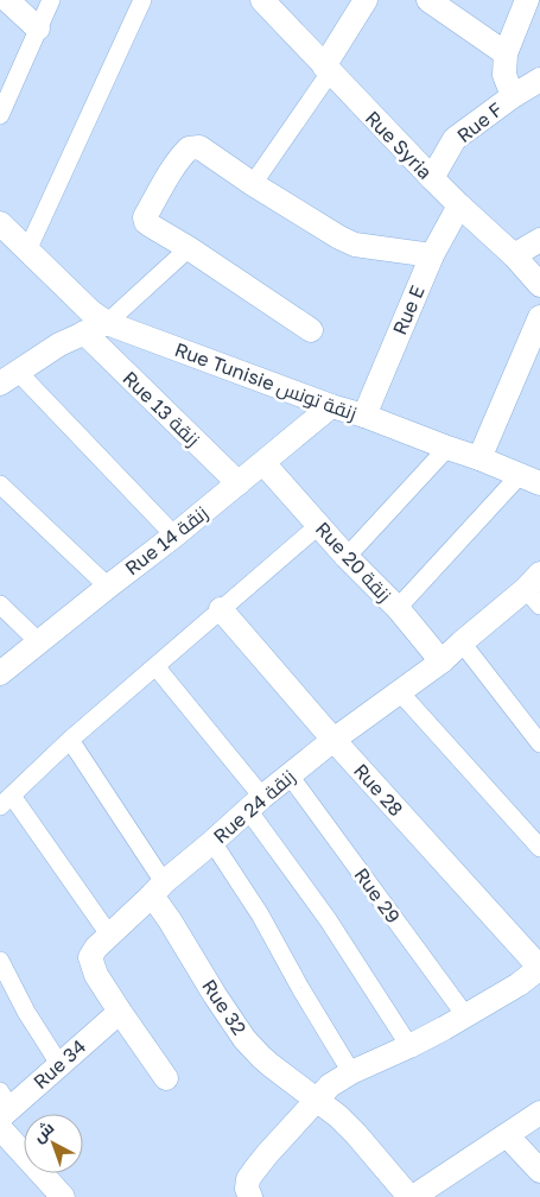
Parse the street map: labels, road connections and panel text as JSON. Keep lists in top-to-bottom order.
{
  "streets": {
    "street": [
      "Rue F",
      "Rue Syria",
      "Rue E",
      "Rue Tunisie زنقة تونس",
      "Rue 13 زنقة",
      "Rue 14 زنقة",
      "Rue 20 زنقة",
      "Rue 28",
      "Rue 24 زنقة",
      "Rue 29",
      "Rue 32",
      "Rue 34"
    ]
  },
  "crossings": [
    ["Rue F", "Rue Syria"],
    ["Rue Syria", "Rue E"],
    ["Rue E", "Rue Tunisie زنقة تونس"],
    ["Rue Tunisie زنقة تونس", "Rue 14 زنقة"],
    ["Rue 13 زنقة", "Rue 14 زنقة"],
    ["Rue 14 زنقة", "Rue 20 زنقة"],
    ["Rue 20 زنقة", "Rue 24 زنقة"],
    ["Rue 28", "Rue 24 زنقة"],
    ["Rue 24 زنقة", "Rue 29"],
    ["Rue 24 زنقة", "Rue 32"],
    ["Rue 24 زنقة", "Rue 34"]
  ],
  "north": "top left"
}
